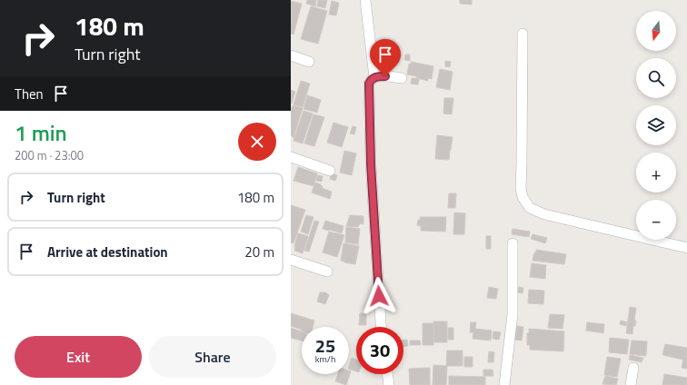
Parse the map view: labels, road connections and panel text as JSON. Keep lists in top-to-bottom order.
{
  "north": "bottom",
  "page": {
    "turn": ["180 m", "Turn right"],
    "map_buttons": ["+", "−"],
    "then": "Then",
    "heading": ["1 min", "200 m · 23:00"],
    "list": [
      {
        "name": "Turn right",
        "value": "180 m"
      },
      {
        "name": "Arrive at destination",
        "value": "20 m"
      }
    ],
    "speed": "25 km/h",
    "limit": "30",
    "buttons": ["Exit", "Share"]
  }
}
